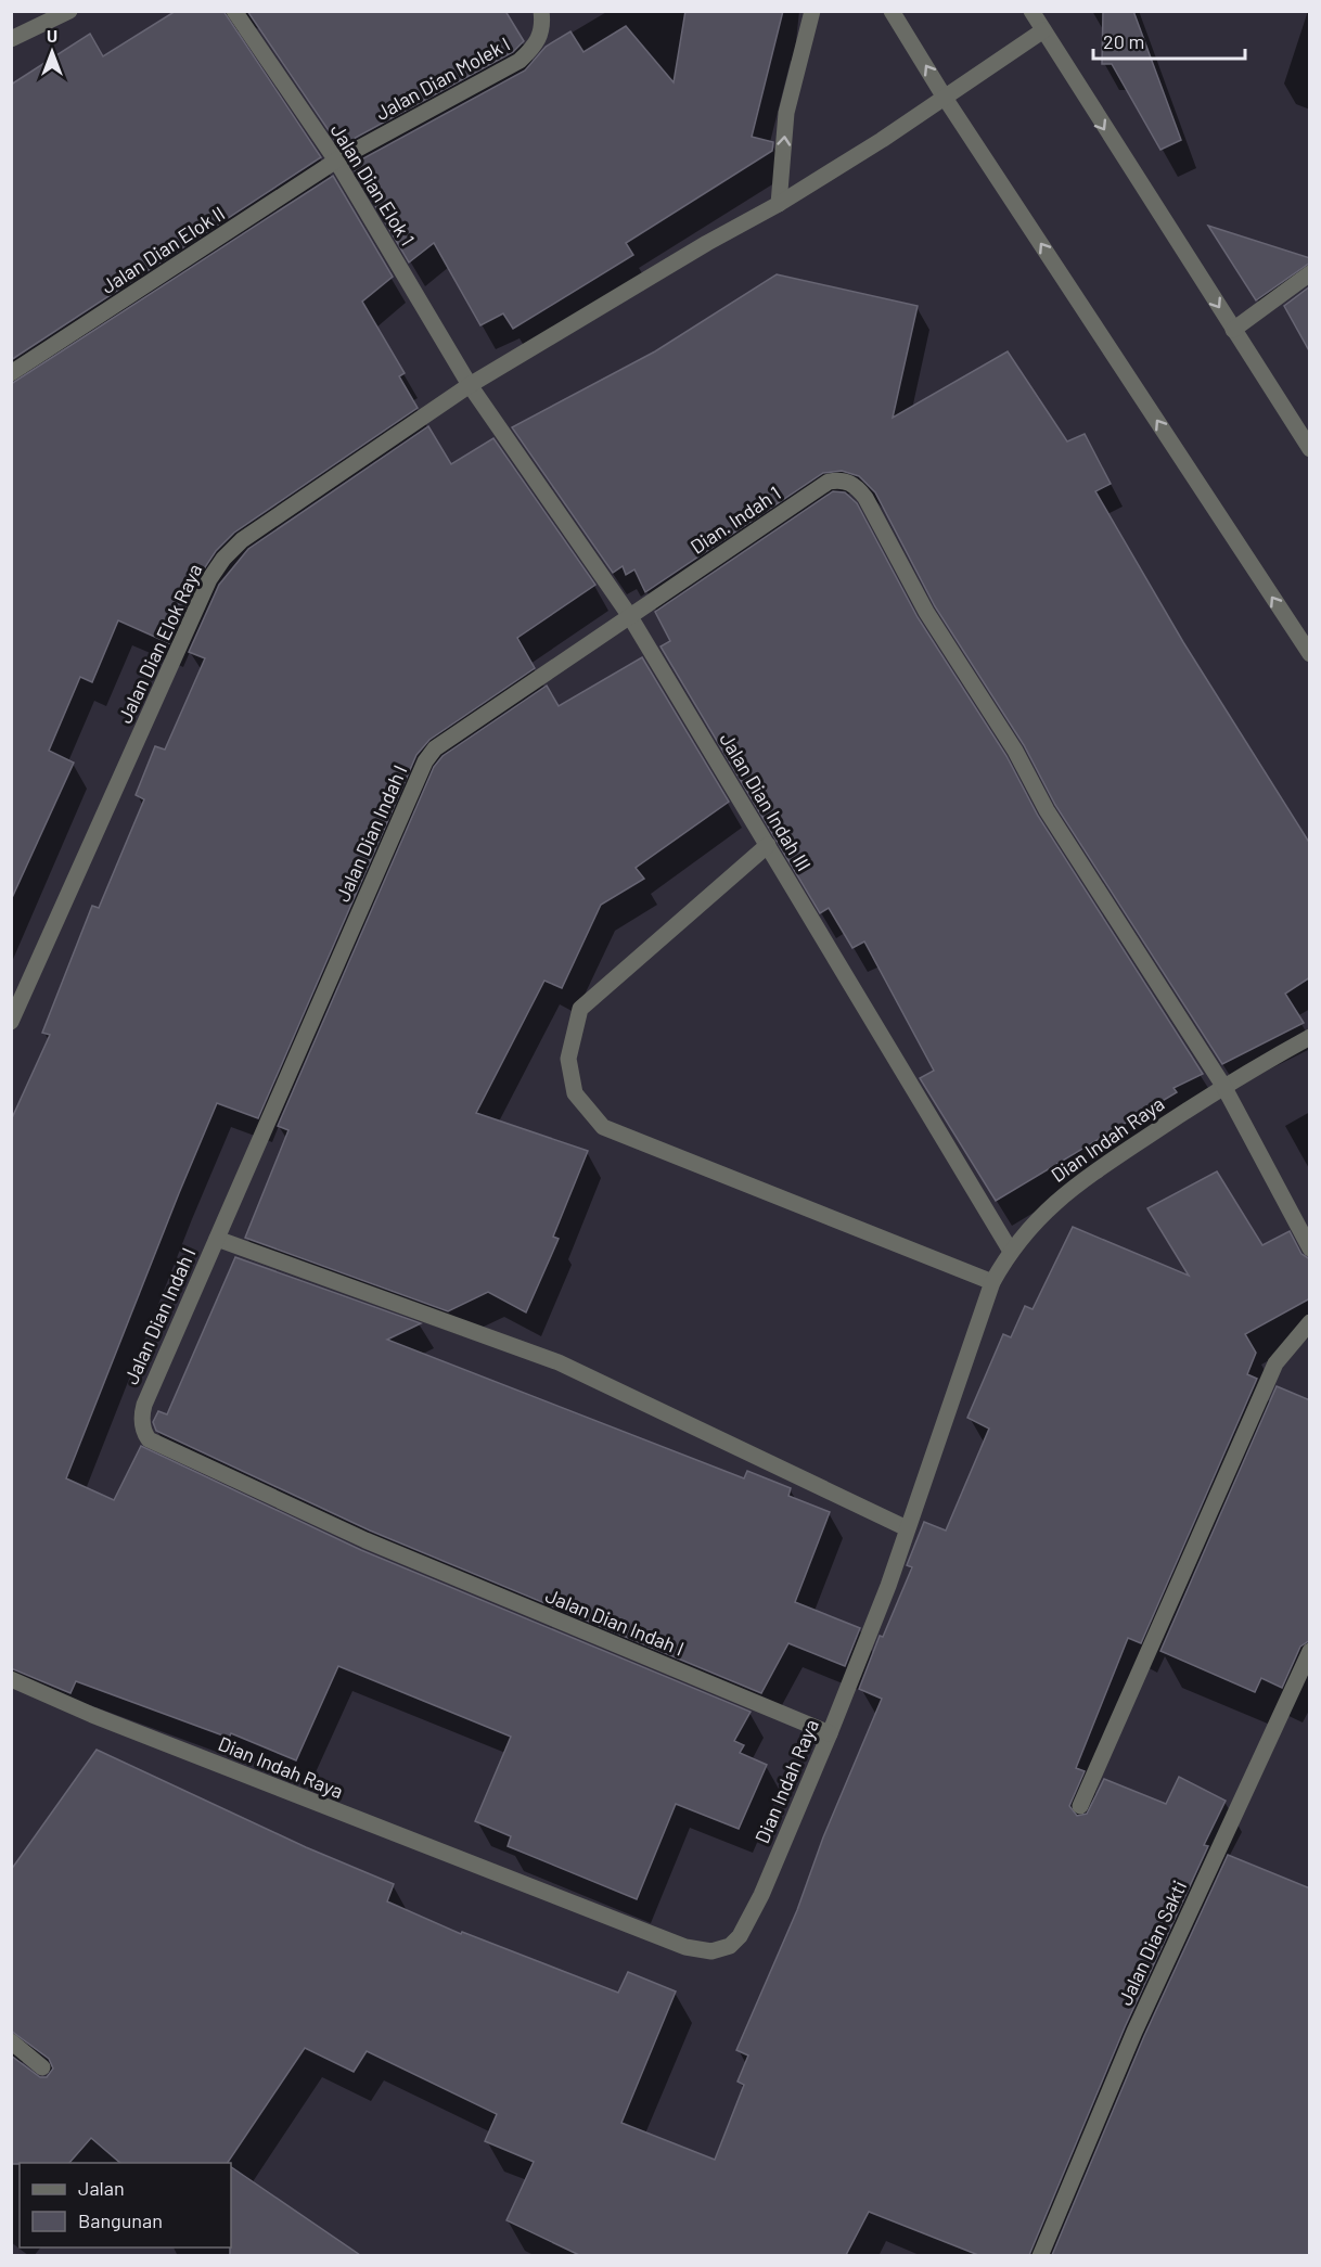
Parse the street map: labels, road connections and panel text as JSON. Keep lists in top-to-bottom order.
{
  "streets": {
    "street": [
      "Jalan Dian Molek I",
      "Jalan Dian Elok 1",
      "Jalan Dian Elok II",
      "Dian. Indah 1",
      "Jalan Dian Elok Raya",
      "Jalan Dian Indah III",
      "Jalan Dian Indah I",
      "Dian Indah Raya",
      "Jalan Dian Sakti"
    ]
  },
  "crossings": [
    ["Jalan Dian Molek I", "Jalan Dian Elok 1"],
    ["Jalan Dian Molek I", "Jalan Dian Elok II"],
    ["Jalan Dian Elok 1", "Jalan Dian Elok II"],
    ["Jalan Dian Elok 1", "Jalan Dian Elok Raya"],
    ["Jalan Dian Elok 1", "Jalan Dian Indah III"],
    ["Dian. Indah 1", "Jalan Dian Indah III"],
    ["Dian. Indah 1", "Jalan Dian Indah I"],
    ["Dian. Indah 1", "Dian Indah Raya"],
    ["Jalan Dian Elok Raya", "Jalan Dian Indah III"],
    ["Jalan Dian Indah III", "Jalan Dian Indah I"],
    ["Jalan Dian Indah III", "Dian Indah Raya"],
    ["Jalan Dian Indah I", "Dian Indah Raya"]
  ],
  "legend": ["Jalan", "Bangunan"],
  "scale_bar": "20 m",
  "north": "top"
}
